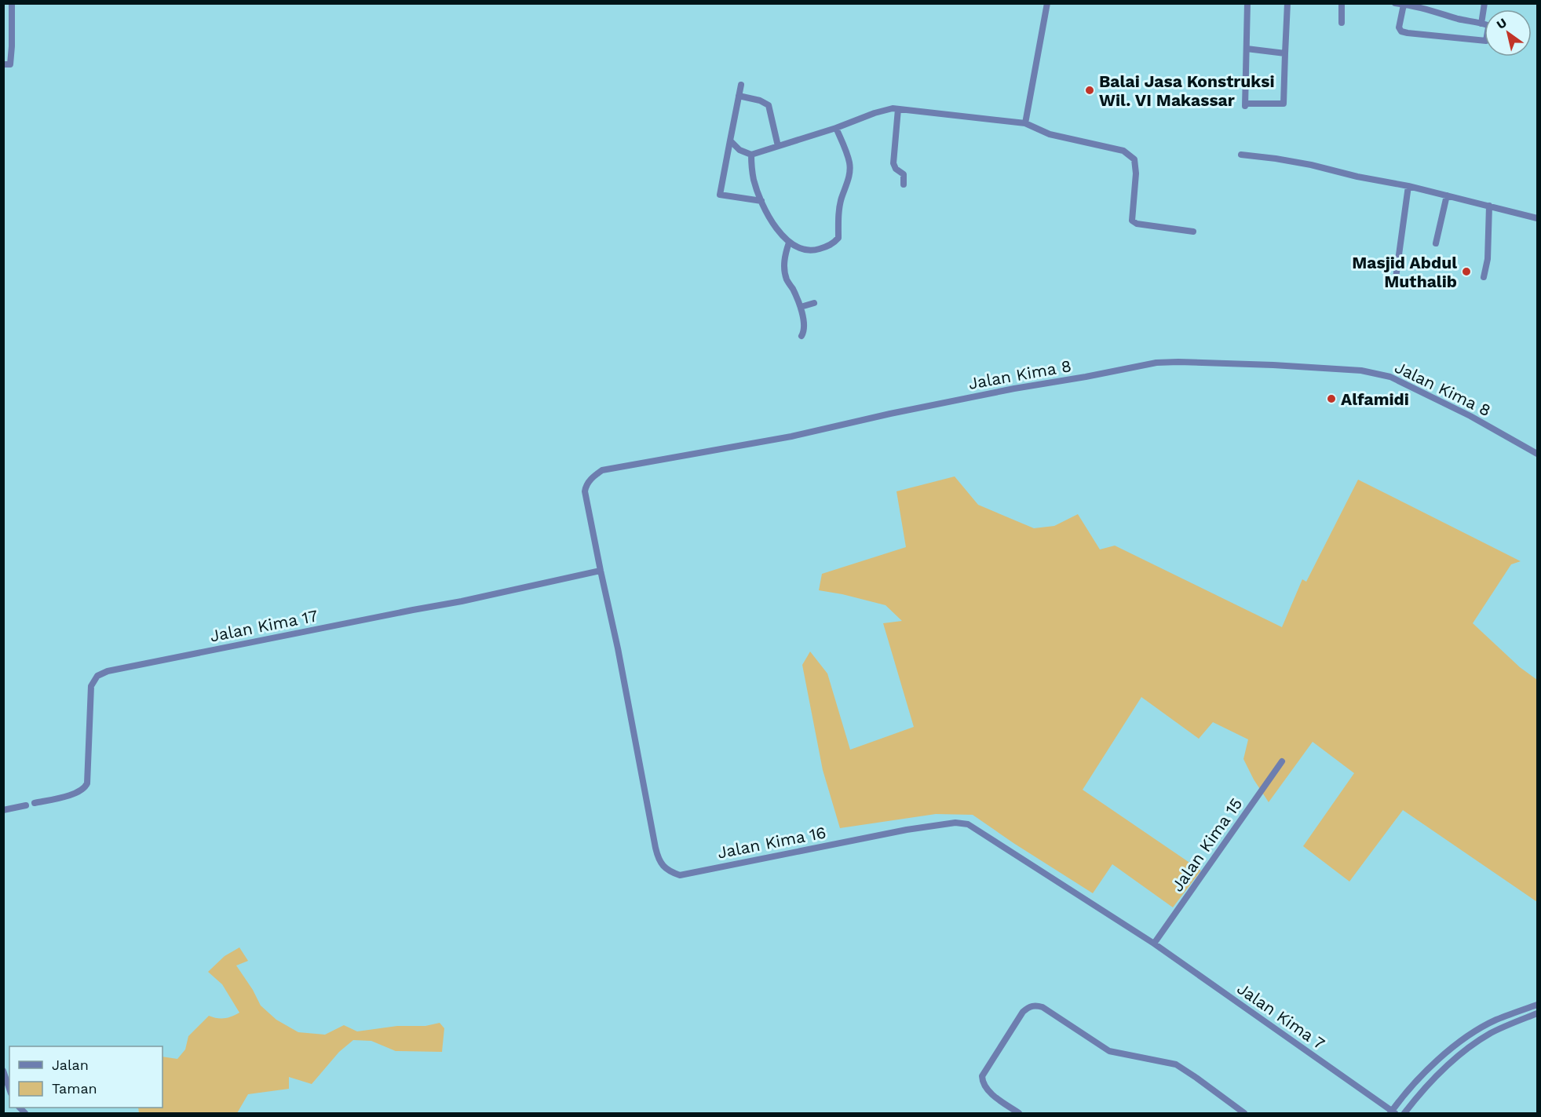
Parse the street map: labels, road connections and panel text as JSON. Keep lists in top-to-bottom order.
{
  "streets": {
    "street": [
      "Jalan Kima 8",
      "Jalan Kima 17",
      "Jalan Kima 16",
      "Jalan Kima 15",
      "Jalan Kima 7"
    ]
  },
  "crossings": [
    ["Jalan Kima 8", "Jalan Kima 17"],
    ["Jalan Kima 8", "Jalan Kima 16"],
    ["Jalan Kima 17", "Jalan Kima 16"],
    ["Jalan Kima 16", "Jalan Kima 15"],
    ["Jalan Kima 16", "Jalan Kima 7"],
    ["Jalan Kima 15", "Jalan Kima 7"]
  ],
  "places": ["Balai Jasa Konstruksi Wil. VI Makassar", "Masjid Abdul Muthalib", "Alfamidi"],
  "legend": ["Jalan", "Taman"],
  "north": "top left"
}
